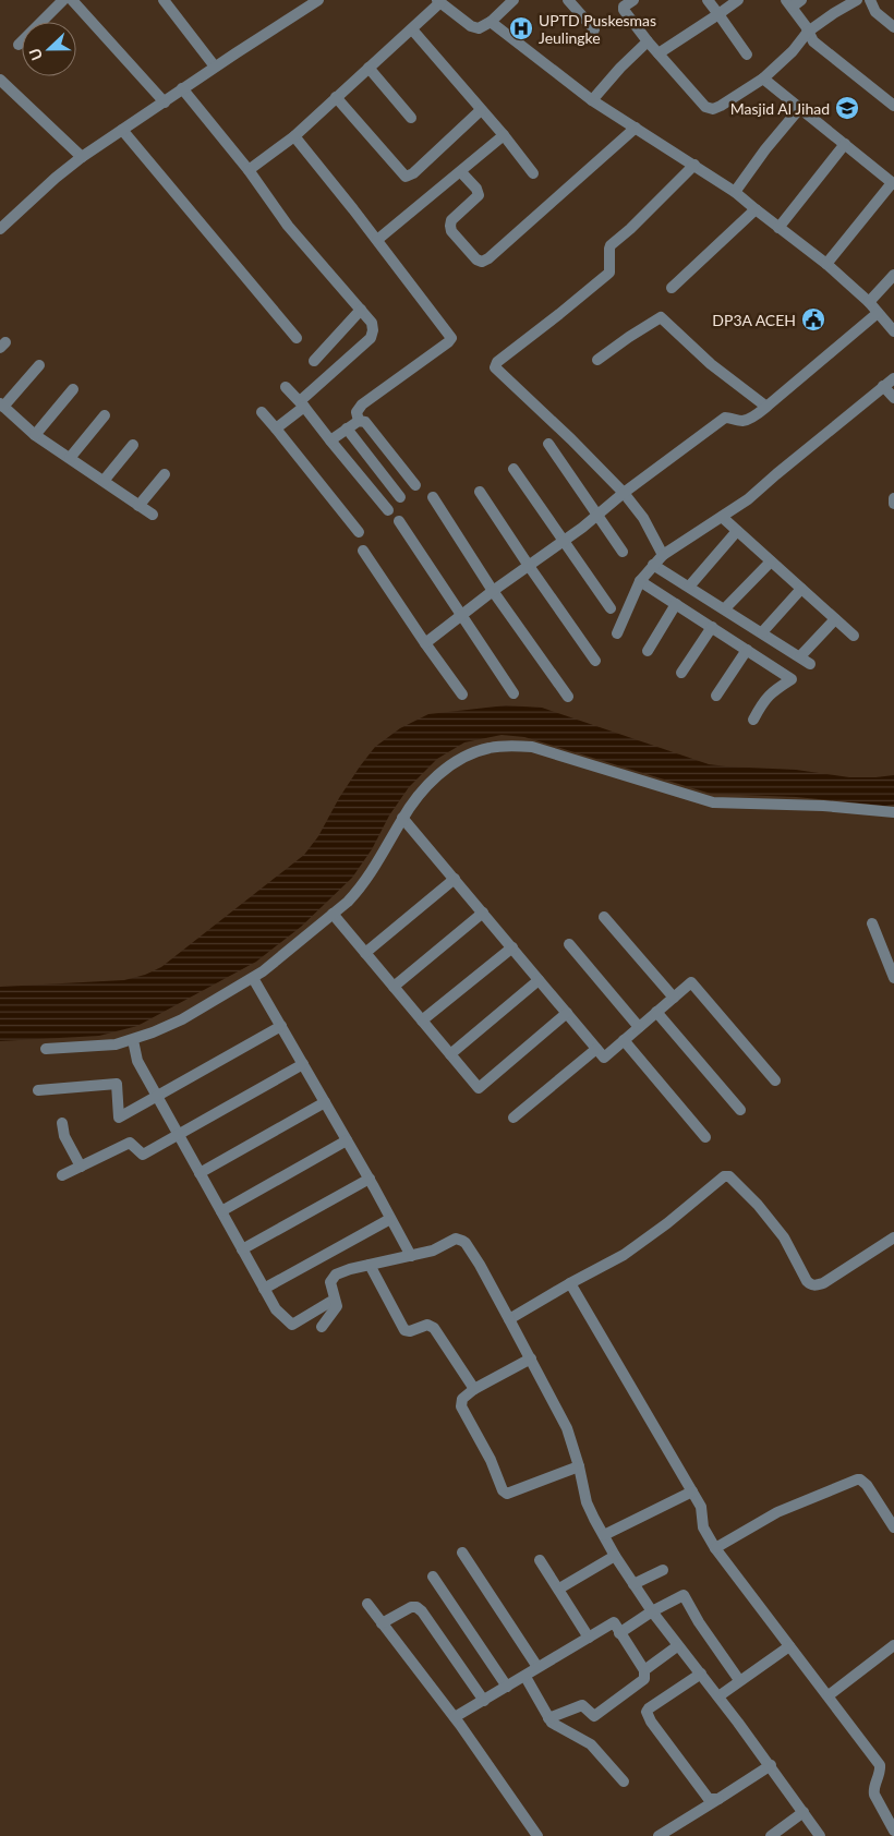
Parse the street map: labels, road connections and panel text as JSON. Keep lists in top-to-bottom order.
{
  "places": {
    "hospital": ["UPTD Puskesmas Jeulingke"],
    "school or university": ["Masjid Al Jihad"],
    "public building": ["DP3A ACEH"]
  },
  "north": "left"
}
